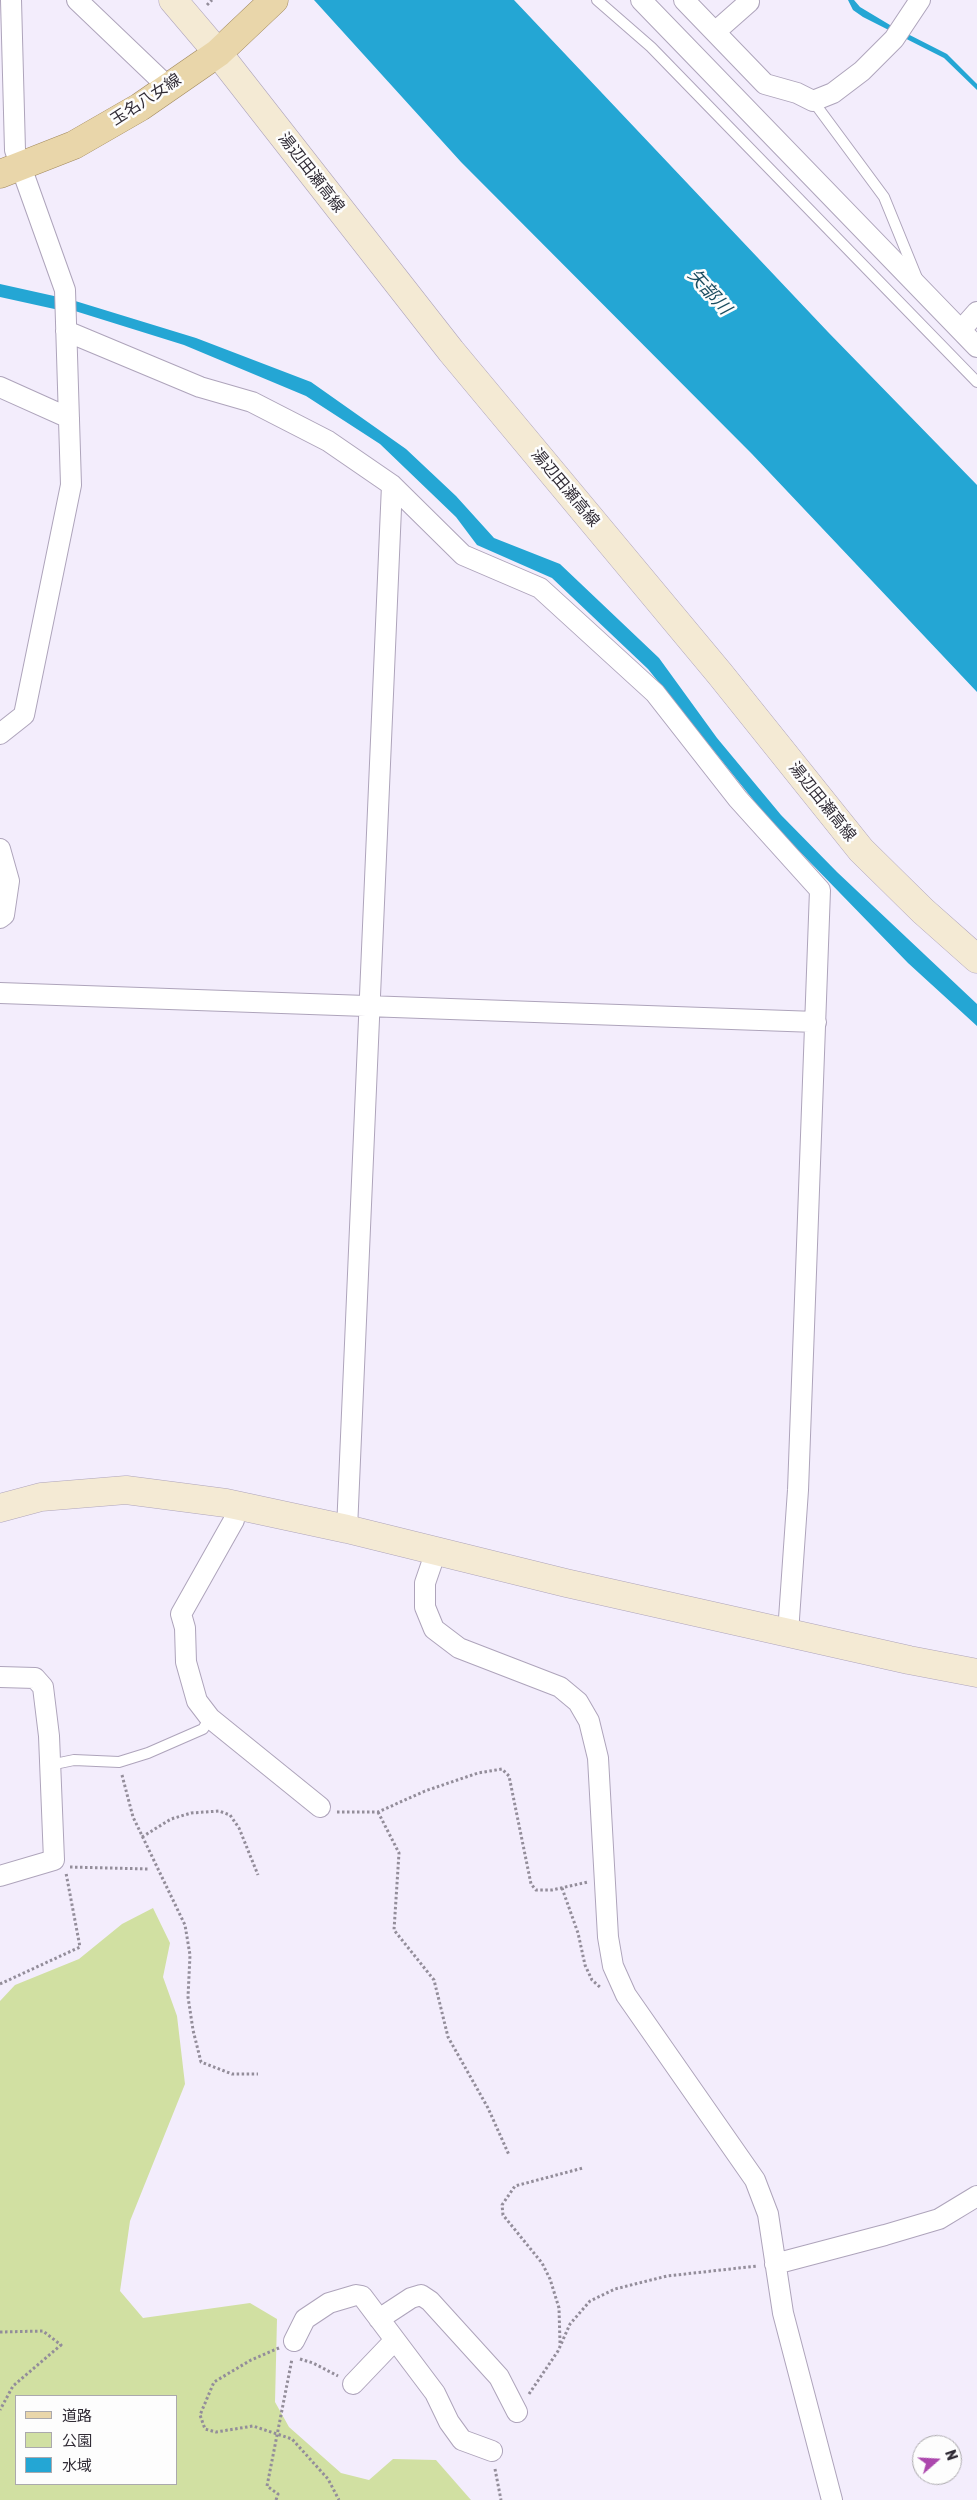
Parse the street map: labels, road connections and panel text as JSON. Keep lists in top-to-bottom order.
{
  "streets": {
    "main road": ["玉名八女線", "湯辺田瀬高線"]
  },
  "crossings": [
    ["玉名八女線", "湯辺田瀬高線"]
  ],
  "water": ["矢部川"],
  "legend": ["道路", "公園", "水域"],
  "north": "right"
}
